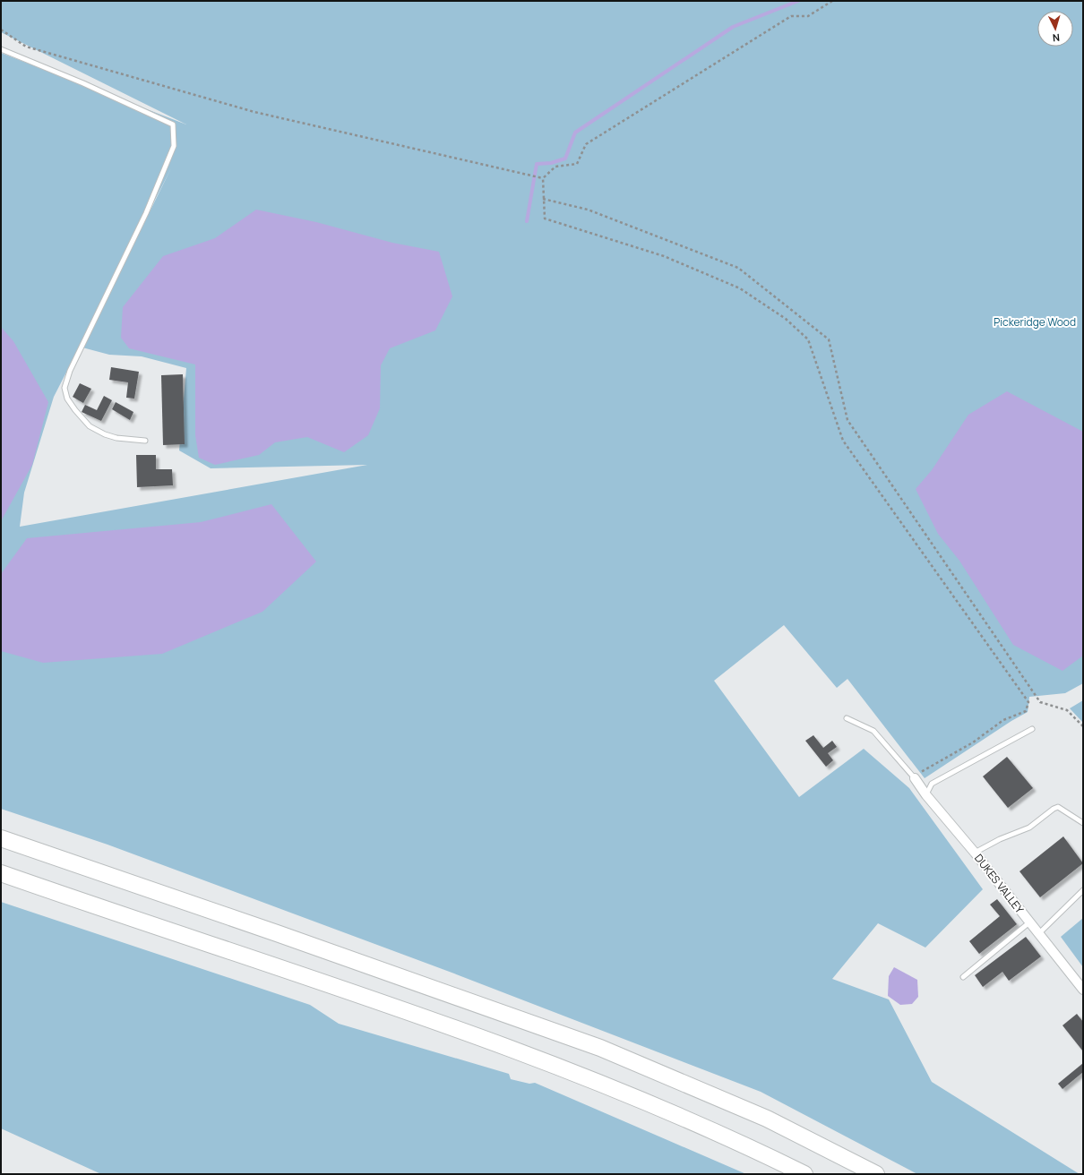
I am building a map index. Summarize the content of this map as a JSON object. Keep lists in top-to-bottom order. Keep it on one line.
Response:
{"streets":{"street":["DUKES VALLEY"]},"parks":["Pickeridge Wood"],"north":"bottom"}
